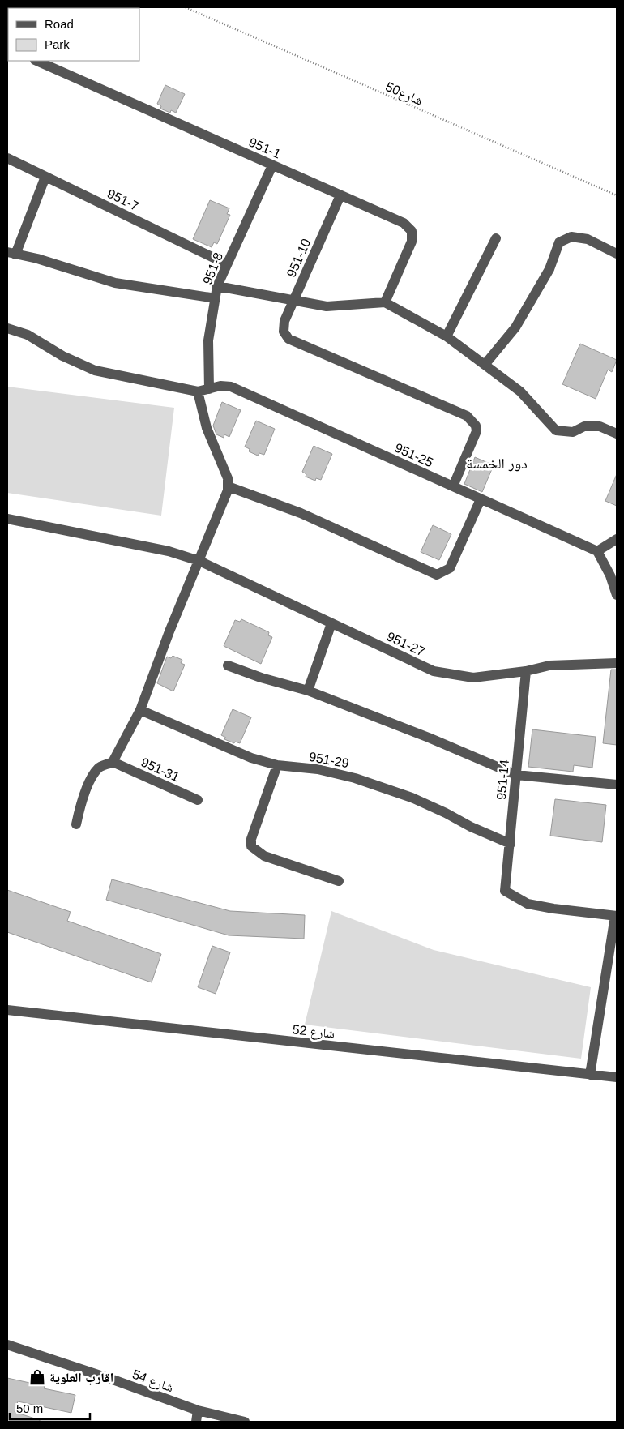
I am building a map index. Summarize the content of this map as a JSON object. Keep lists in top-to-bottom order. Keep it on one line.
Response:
{"streets":{"street":["951-1","951-7","951-10","951-8","951-25","951-27","951-29","951-31","951-14","شارع 52","شارع 54"],"path":["شارع50"]},"crossings":[["951-1","951-10"],["951-1","951-8"],["951-7","951-8"],["951-10","951-25"],["951-8","951-25"],["951-27","951-14"],["951-29","951-14"]],"districts":["دور الخمسة"],"places":{"shop":["اقارب العلوية"]},"legend":["Road","Park"],"scale_bar":"50 m"}
